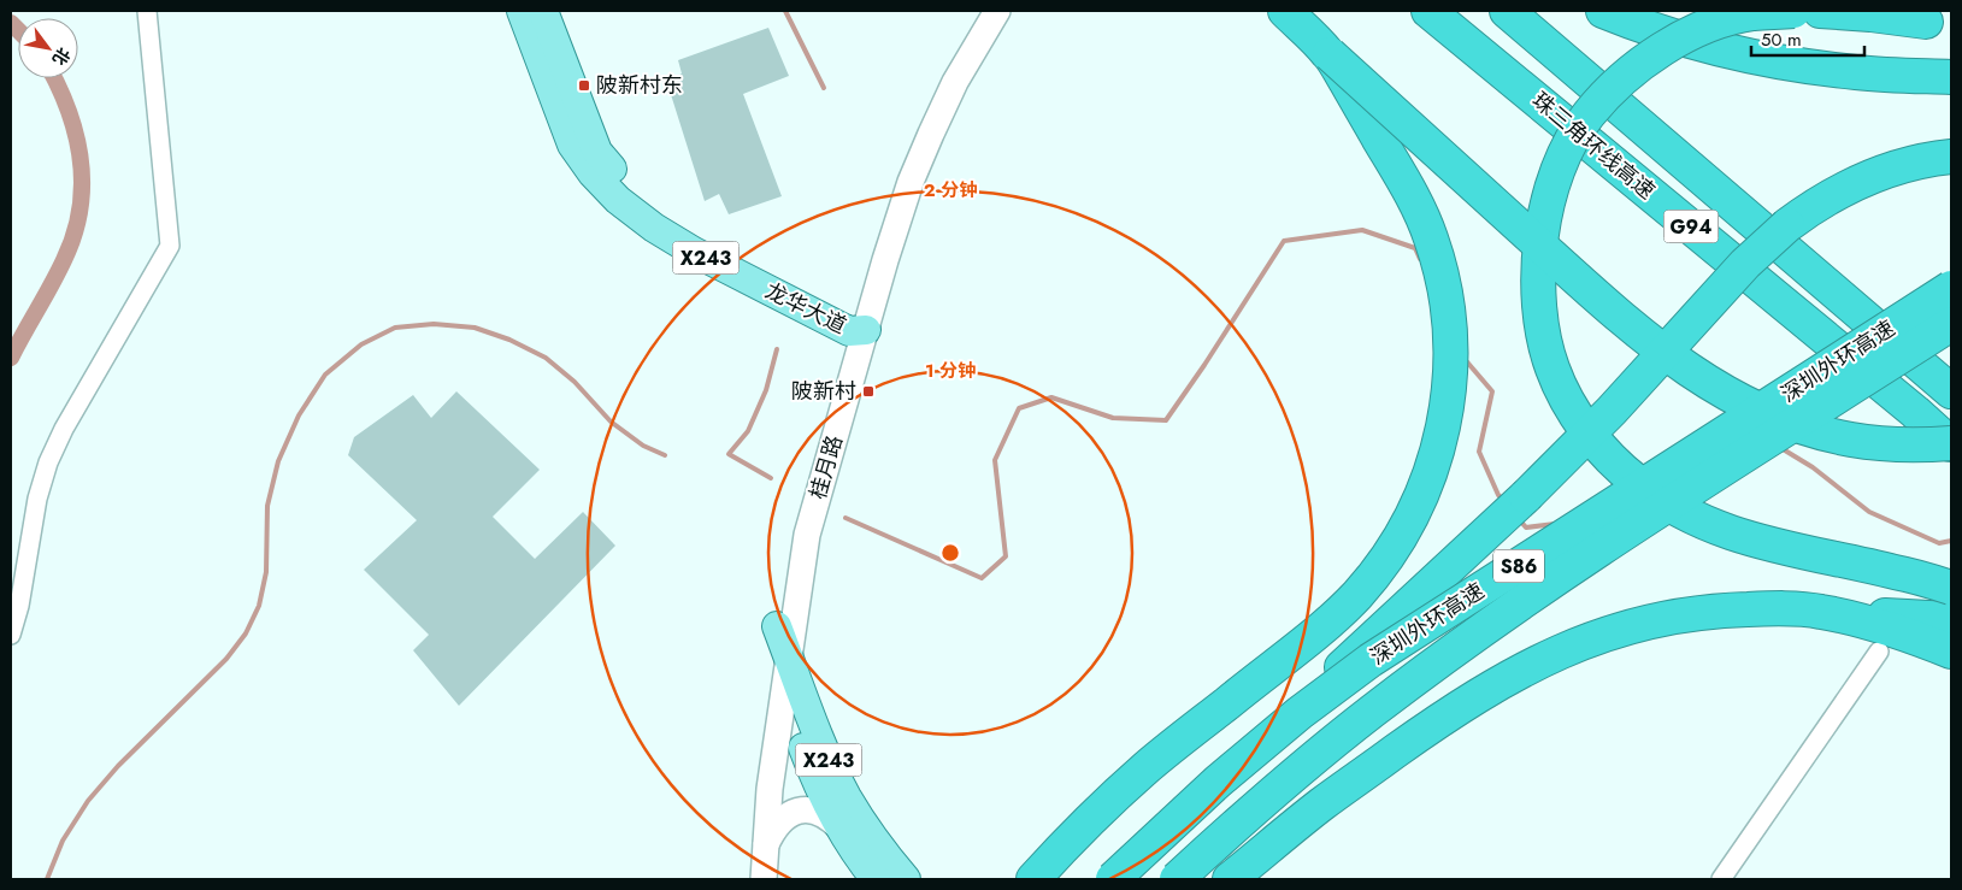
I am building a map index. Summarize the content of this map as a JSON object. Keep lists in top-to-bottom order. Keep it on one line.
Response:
{"streets":{"highway":["珠三角环线高速","G94","深圳外环高速","S86"],"main road":["X243","龙华大道","桂月路"]},"crossings":[["X243","桂月路"],["龙华大道","桂月路"]],"places":{"transit":["陂新村东","陂新村"]},"scale_bar":"50 m","north":"bottom right","rings":["2 分钟","1 分钟"]}
